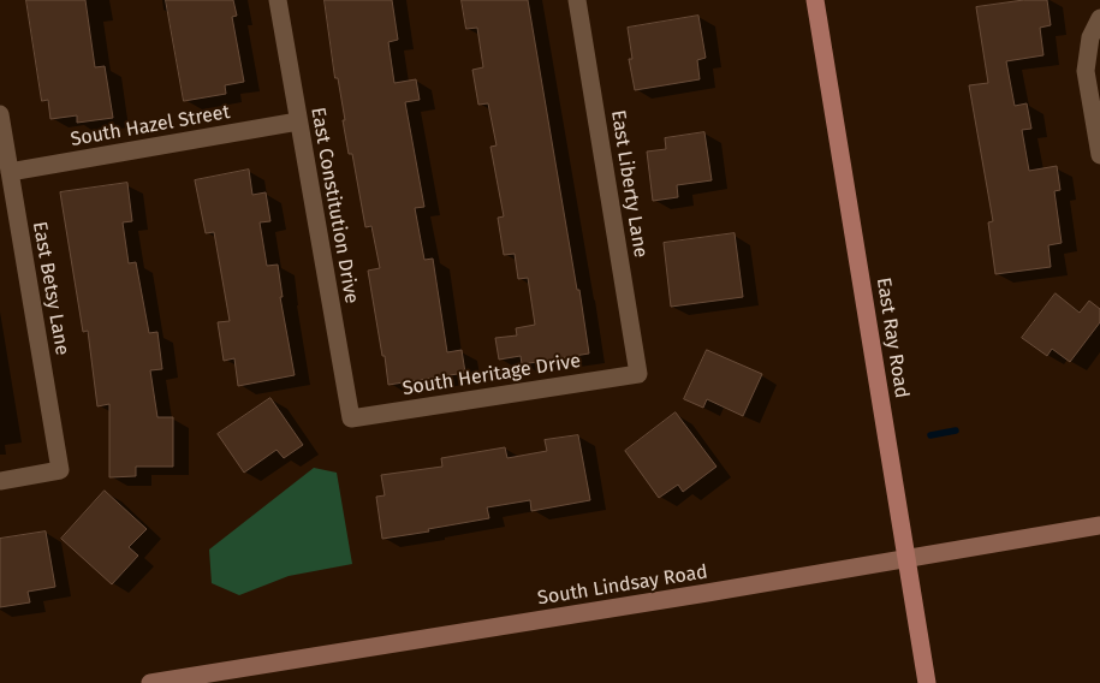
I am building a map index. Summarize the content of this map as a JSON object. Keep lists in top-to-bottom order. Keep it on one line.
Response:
{"streets":{"main road":["East Ray Road","South Lindsay Road"],"street":["South Hazel Street","East Liberty Lane","East Constitution Drive","East Betsy Lane","South Heritage Drive"]},"crossings":[["South Hazel Street","East Constitution Drive"],["South Hazel Street","East Betsy Lane"],["East Liberty Lane","South Heritage Drive"],["East Constitution Drive","South Heritage Drive"],["East Ray Road","South Lindsay Road"]]}
